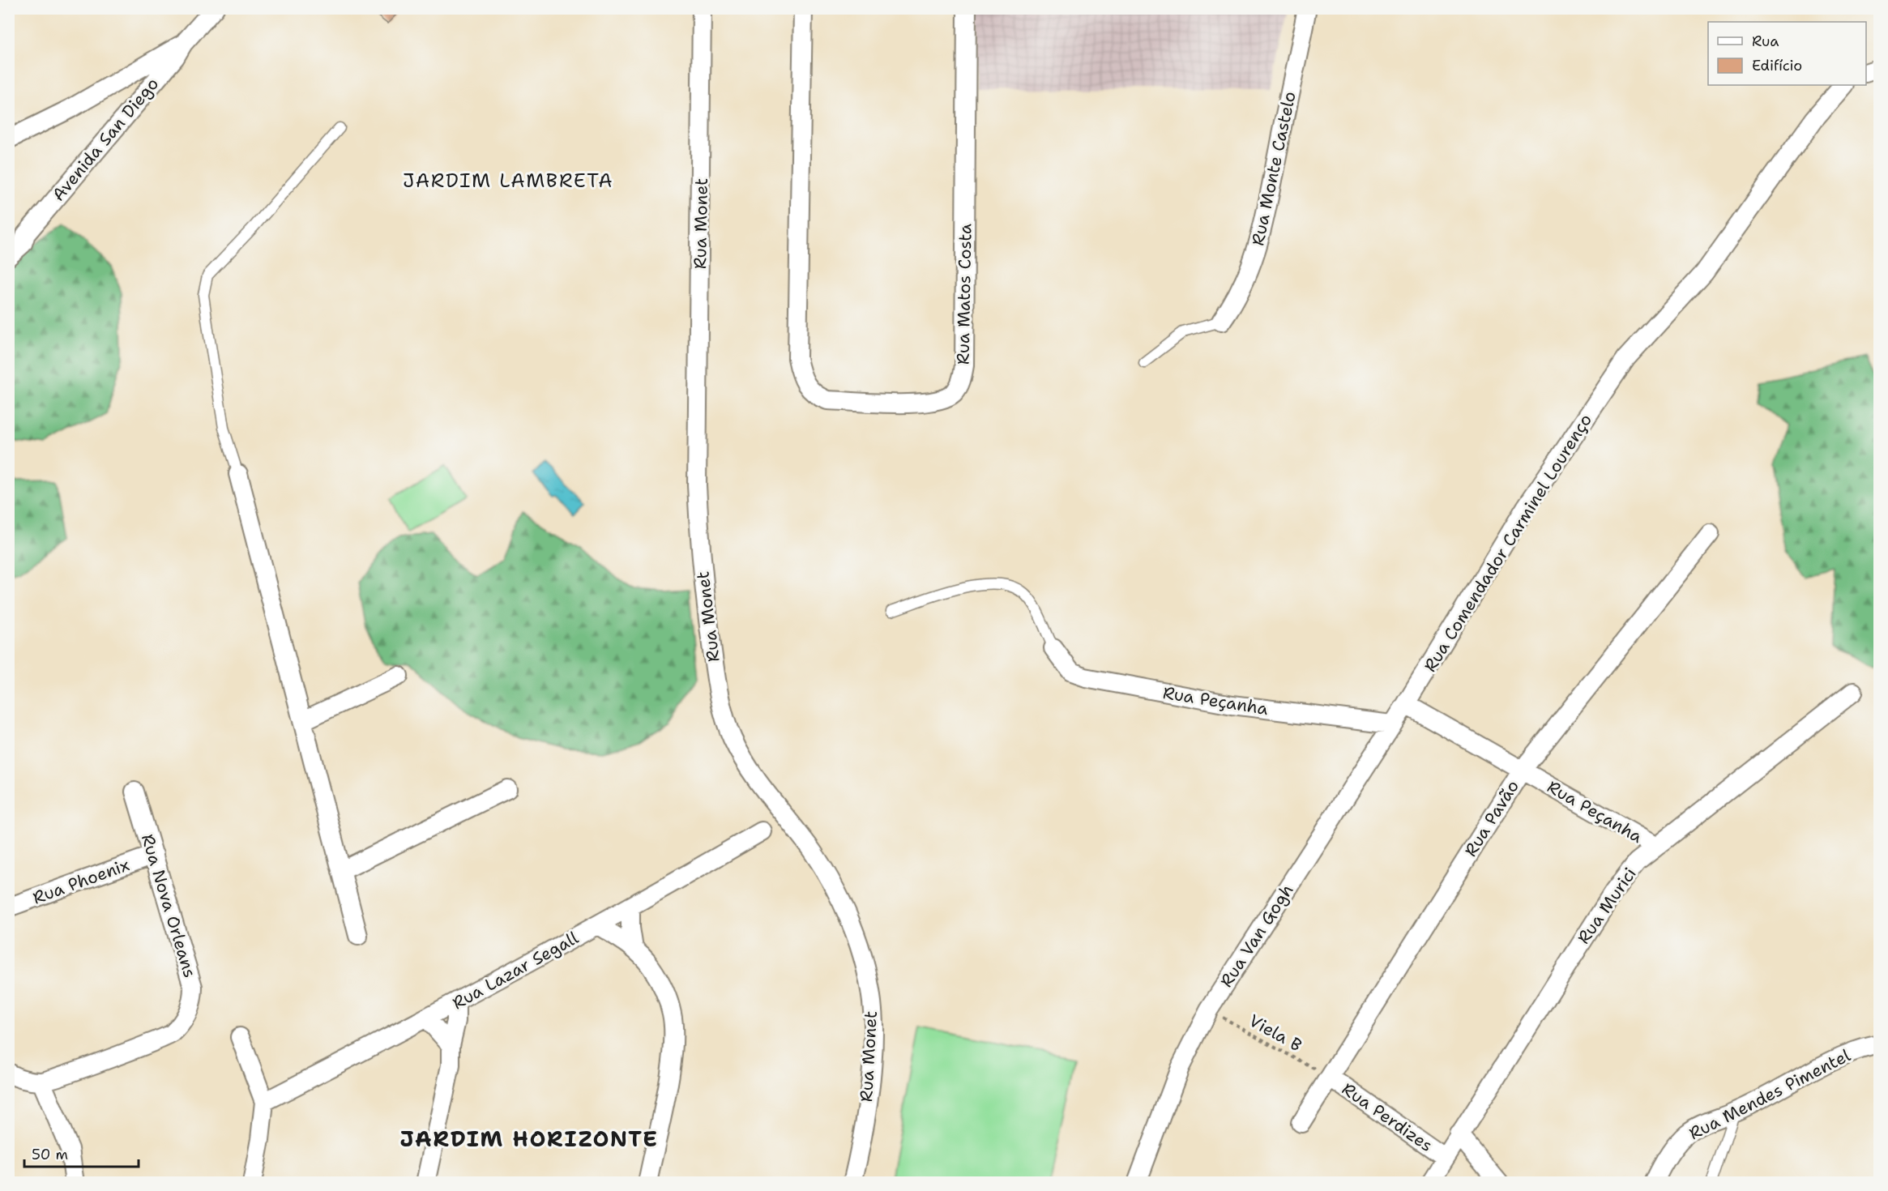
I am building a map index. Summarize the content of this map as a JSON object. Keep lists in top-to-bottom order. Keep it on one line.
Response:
{"streets":{"street":["Avenida San Diego","Rua Monte Castelo","Rua Monet","Rua Matos Costa","Rua Comendador Carminel Lourenço","Rua Peçanha","Rua Pavão","Rua Phoenix","Rua Nova Orleans","Rua Murici","Rua Van Gogh","Rua Lazar Segall","Rua Mendes Pimentel","Rua Perdizes"],"path":["Viela B"]},"crossings":[["Rua Comendador Carminel Lourenço","Rua Peçanha"],["Rua Comendador Carminel Lourenço","Rua Van Gogh"],["Rua Peçanha","Rua Pavão"],["Rua Peçanha","Rua Murici"],["Rua Peçanha","Rua Van Gogh"],["Rua Pavão","Viela B"],["Rua Pavão","Rua Perdizes"],["Rua Phoenix","Rua Nova Orleans"],["Rua Murici","Rua Perdizes"],["Rua Van Gogh","Viela B"],["Viela B","Rua Perdizes"]],"districts":["JARDIM LAMBRETA","JARDIM HORIZONTE"],"legend":["Rua","Edifício"],"scale_bar":"50 m"}
